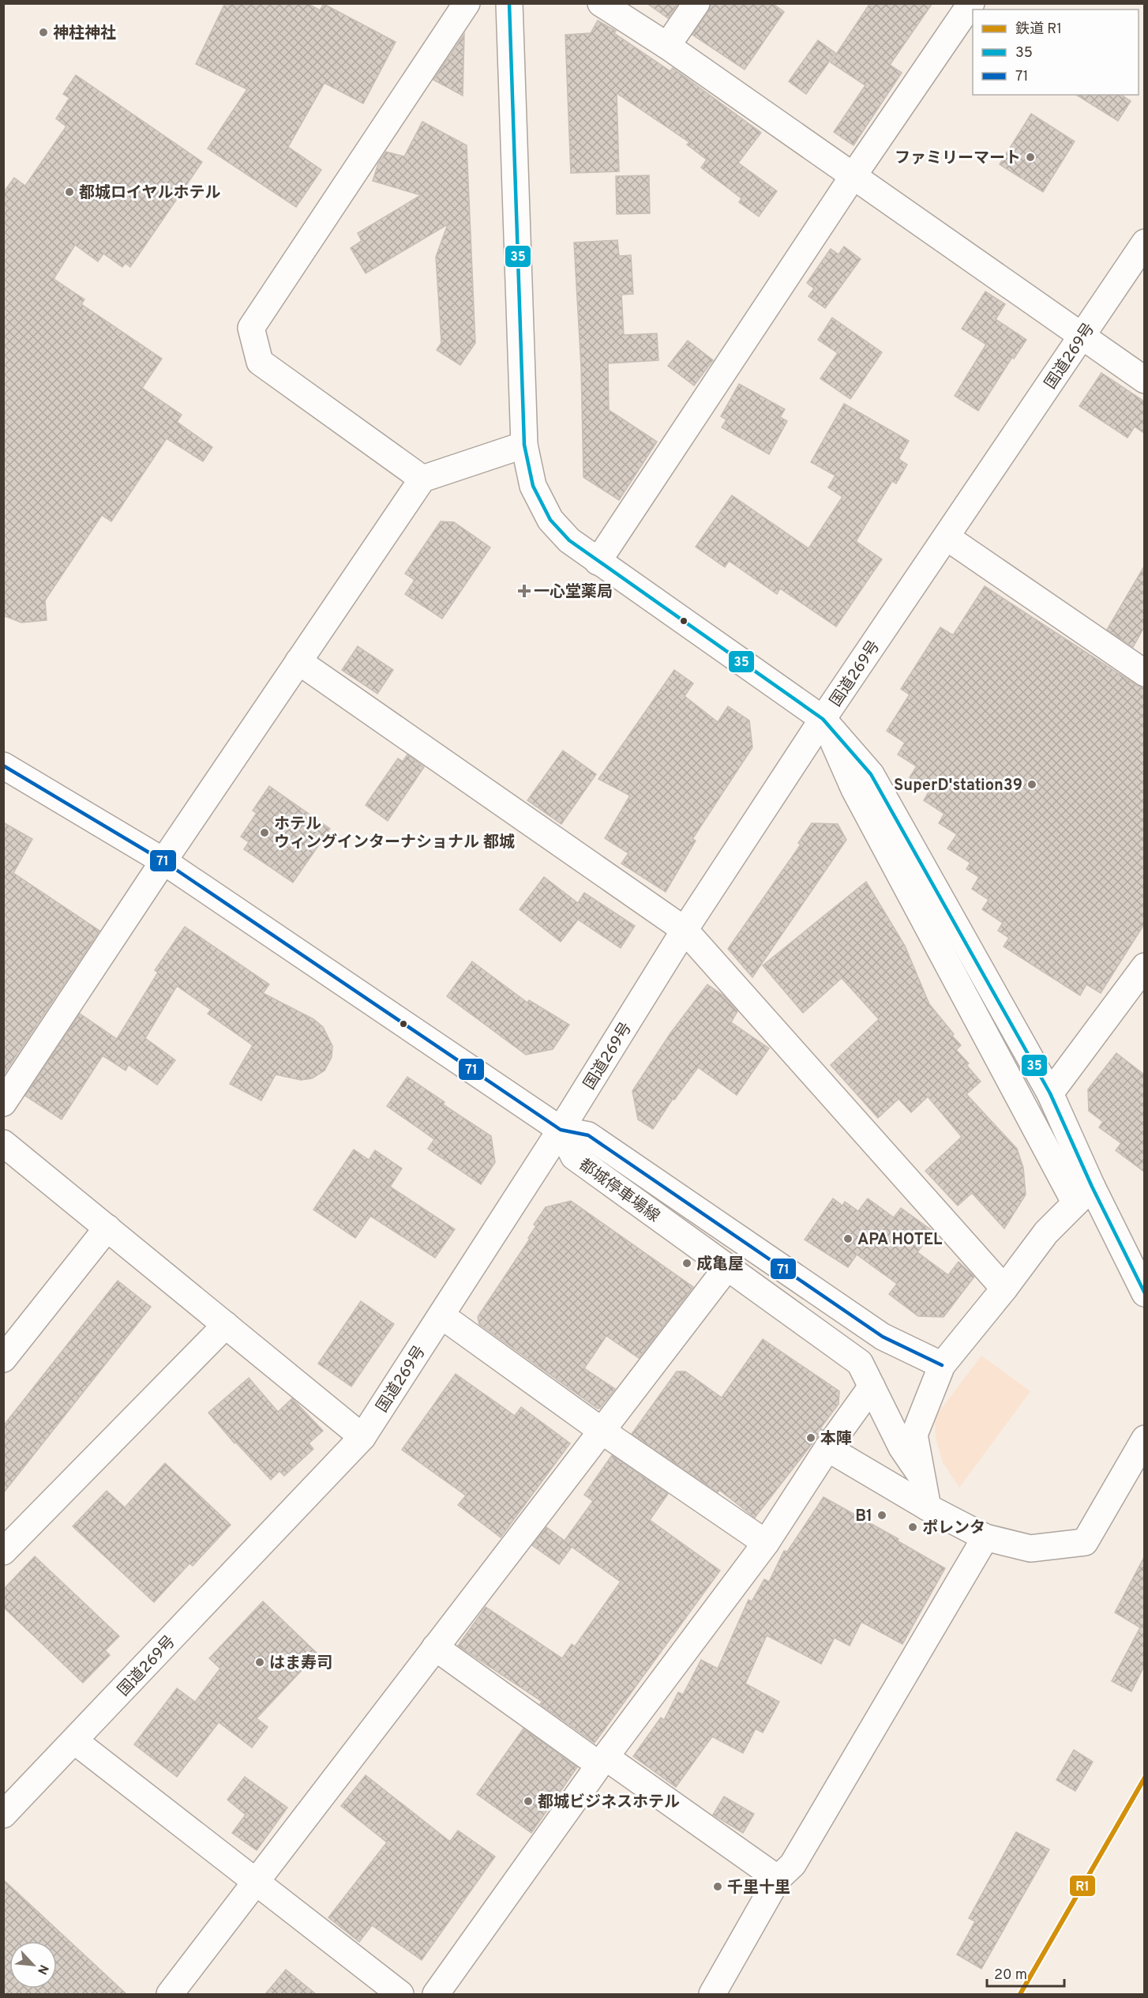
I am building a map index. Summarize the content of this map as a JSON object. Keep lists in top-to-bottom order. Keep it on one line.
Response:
{"streets":{"main road":["国道269号","都城停車場線"]},"crossings":[["国道269号","都城停車場線"]],"places":{"other":["神柱神社","ファミリーマート","都城ロイヤルホテル","SuperD'station39","ホテル ウィングインターナショナル 都城","APA HOTEL","成亀屋","本陣","B1","ポレンタ","はま寿司","都城ビジネスホテル","千里十里"],"health":["一心堂薬局"]},"lines":["transit line 35","transit line 71","rail line R1"],"legend":["鉄道 R1","35","71"],"scale_bar":"20 m","north":"bottom right"}
